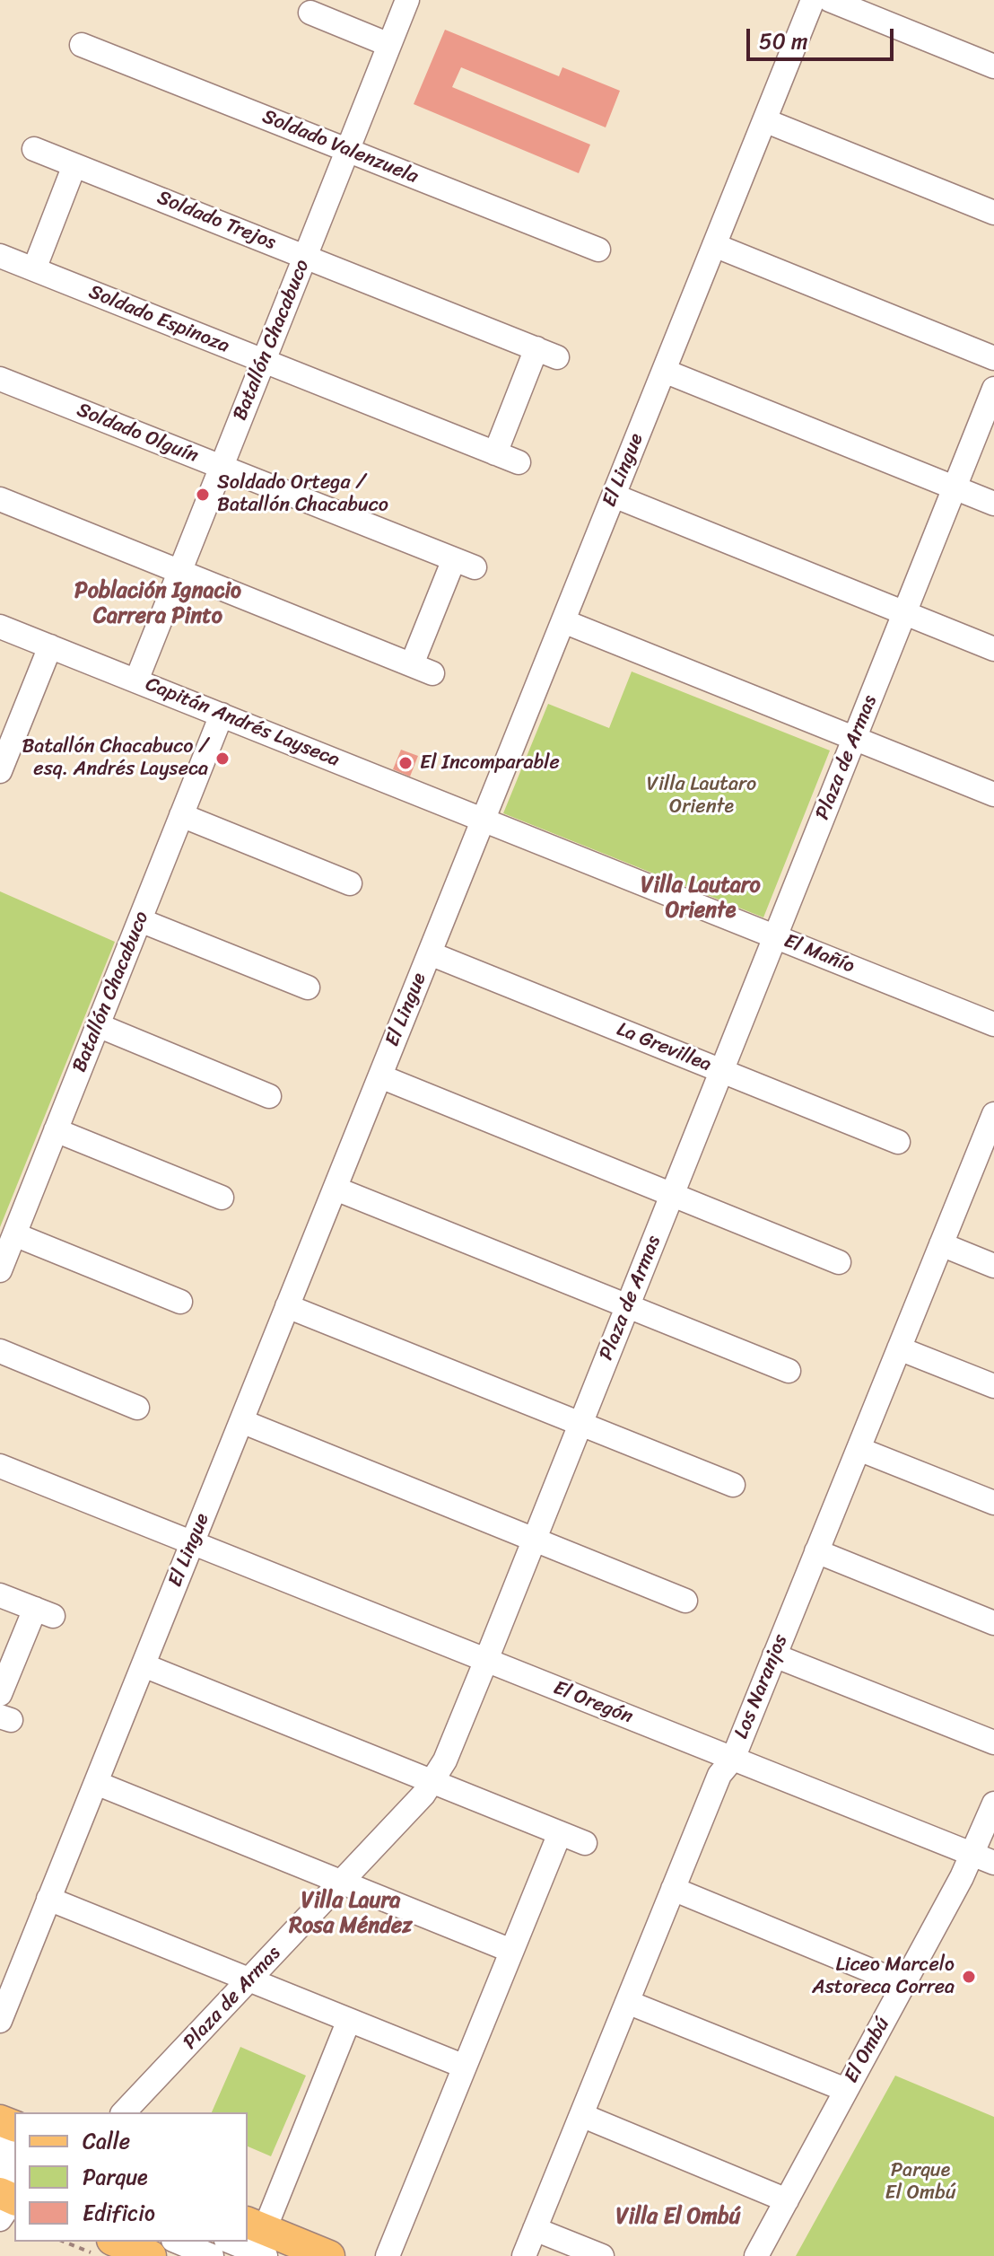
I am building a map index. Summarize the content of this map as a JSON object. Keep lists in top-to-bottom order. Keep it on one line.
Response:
{"streets":{"street":["Soldado Valenzuela","Soldado Trejos","Soldado Espinoza","Batallón Chacabuco","Soldado Olguín","El Lingue","Capitán Andrés Layseca","Plaza de Armas","El Mañío","La Grevillea","Los Naranjos","El Oregón","El Ombú"]},"crossings":[["Soldado Valenzuela","Batallón Chacabuco"],["Soldado Trejos","Soldado Espinoza"],["Soldado Trejos","Batallón Chacabuco"],["Soldado Espinoza","Batallón Chacabuco"],["Batallón Chacabuco","Soldado Olguín"],["Batallón Chacabuco","Capitán Andrés Layseca"],["El Lingue","Capitán Andrés Layseca"],["El Lingue","El Mañío"],["El Lingue","La Grevillea"],["El Lingue","El Oregón"],["Capitán Andrés Layseca","El Mañío"],["Plaza de Armas","El Mañío"],["Plaza de Armas","La Grevillea"],["Plaza de Armas","El Oregón"],["Los Naranjos","El Oregón"],["El Oregón","El Ombú"]],"districts":["Población Ignacio Carrera Pinto","Villa Lautaro Oriente","Villa Laura Rosa Méndez","Villa El Ombú"],"parks":["Villa Lautaro Oriente","Parque El Ombú"],"places":["Soldado Ortega / Batallón Chacabuco","Batallón Chacabuco / esq. Andrés Layseca","El Incomparable","Liceo Marcelo Astoreca Correa"],"legend":["Calle","Parque","Edificio"],"scale_bar":"50 m"}
